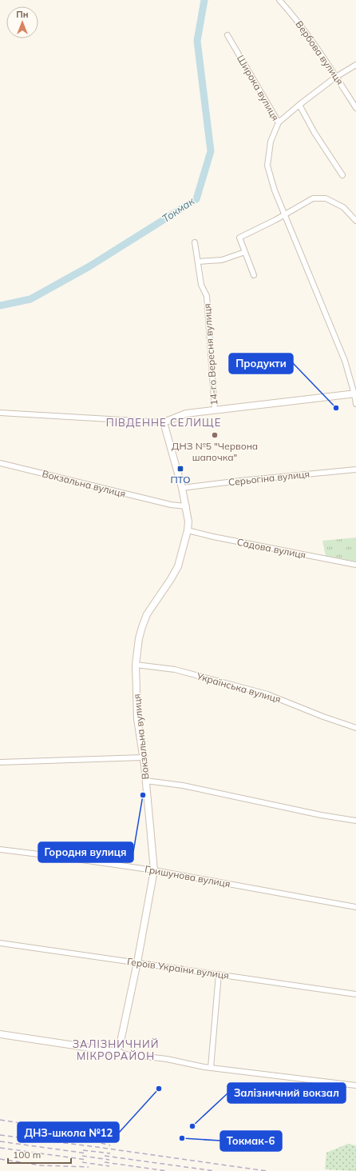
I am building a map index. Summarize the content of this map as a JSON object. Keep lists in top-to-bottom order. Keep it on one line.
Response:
{"streets":{"street":["Вербова вулиця","Широка вулиця","14-го Вересня вулиця","Серьогіна вулиця","Вокзальна вулиця","Садова вулиця","Українська вулиця","Гришунова вулиця","Героїв України вулиця"]},"crossings":[["Широка вулиця","14-го Вересня вулиця"],["14-го Вересня вулиця","Вокзальна вулиця"],["Серьогіна вулиця","Вокзальна вулиця"],["Вокзальна вулиця","Садова вулиця"],["Вокзальна вулиця","Українська вулиця"],["Вокзальна вулиця","Гришунова вулиця"],["Вокзальна вулиця","Героїв України вулиця"]],"districts":["ПІВДЕННЕ СЕЛИЩЕ","ЗАЛІЗНИЧНИЙ МІКРОРАЙОН"],"water":["Токмак"],"places":{"other":["Продукти","ДНЗ №5 \"Червона шапочка\"","Городня вулиця","ДНЗ-школа №12","Залізничний вокзал","Токмак-6"],"transit":["ПТО"]},"scale_bar":"100 m","north":"top"}
